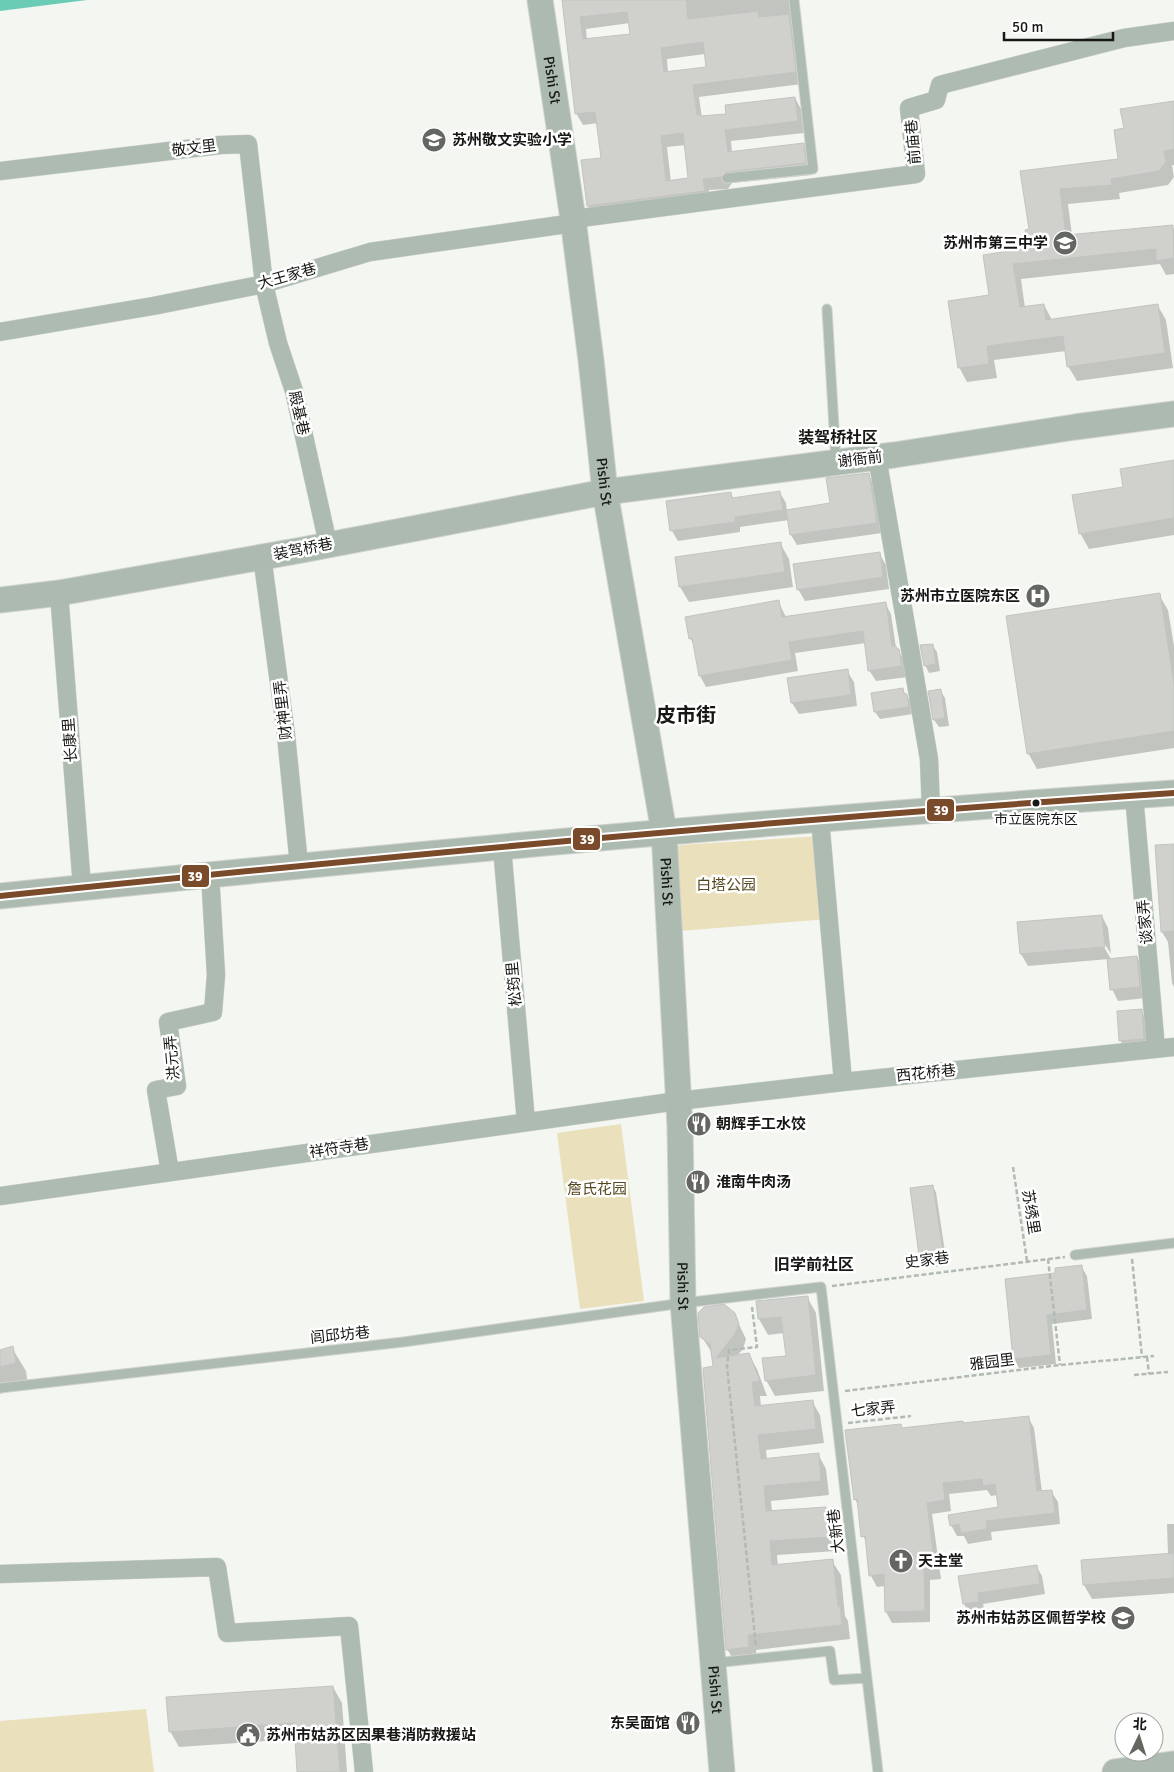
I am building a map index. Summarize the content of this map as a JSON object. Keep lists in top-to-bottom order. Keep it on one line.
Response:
{"streets":{"street":["Pishi St","前庙巷","敬文里","大王家巷","殿基巷","谢衙前","装驾桥巷","财神里弄","长康里","谈家弄","松筠里","洪元弄","西花桥巷","祥符寺巷"],"lane":["闾邱坊巷","大新巷"],"path":["苏绣里","史家巷","雅园里","七家弄"]},"crossings":[["Pishi St","前庙巷"],["Pishi St","大王家巷"],["Pishi St","谢衙前"],["Pishi St","装驾桥巷"],["Pishi St","西花桥巷"],["Pishi St","祥符寺巷"],["Pishi St","闾邱坊巷"],["前庙巷","大王家巷"],["敬文里","大王家巷"],["敬文里","殿基巷"],["大王家巷","殿基巷"],["殿基巷","装驾桥巷"],["谢衙前","装驾桥巷"],["装驾桥巷","财神里弄"],["装驾桥巷","长康里"],["谈家弄","西花桥巷"],["松筠里","祥符寺巷"],["洪元弄","祥符寺巷"],["西花桥巷","祥符寺巷"],["苏绣里","史家巷"],["史家巷","大新巷"],["雅园里","大新巷"],["七家弄","大新巷"]],"districts":["装驾桥社区","皮市街","旧学前社区"],"parks":["白塔公园","詹氏花园"],"places":{"school or university":["苏州敬文实验小学","苏州市第三中学","苏州市姑苏区佩哲学校"],"hospital":["苏州市立医院东区"],"other":["市立医院东区"],"restaurant":["朝辉手工水饺","淮南牛肉汤","东吴面馆"],"church":["天主堂"],"public building":["苏州市姑苏区因果巷消防救援站"]},"lines":["transit line 39"],"scale_bar":"50 m","north":"top"}
